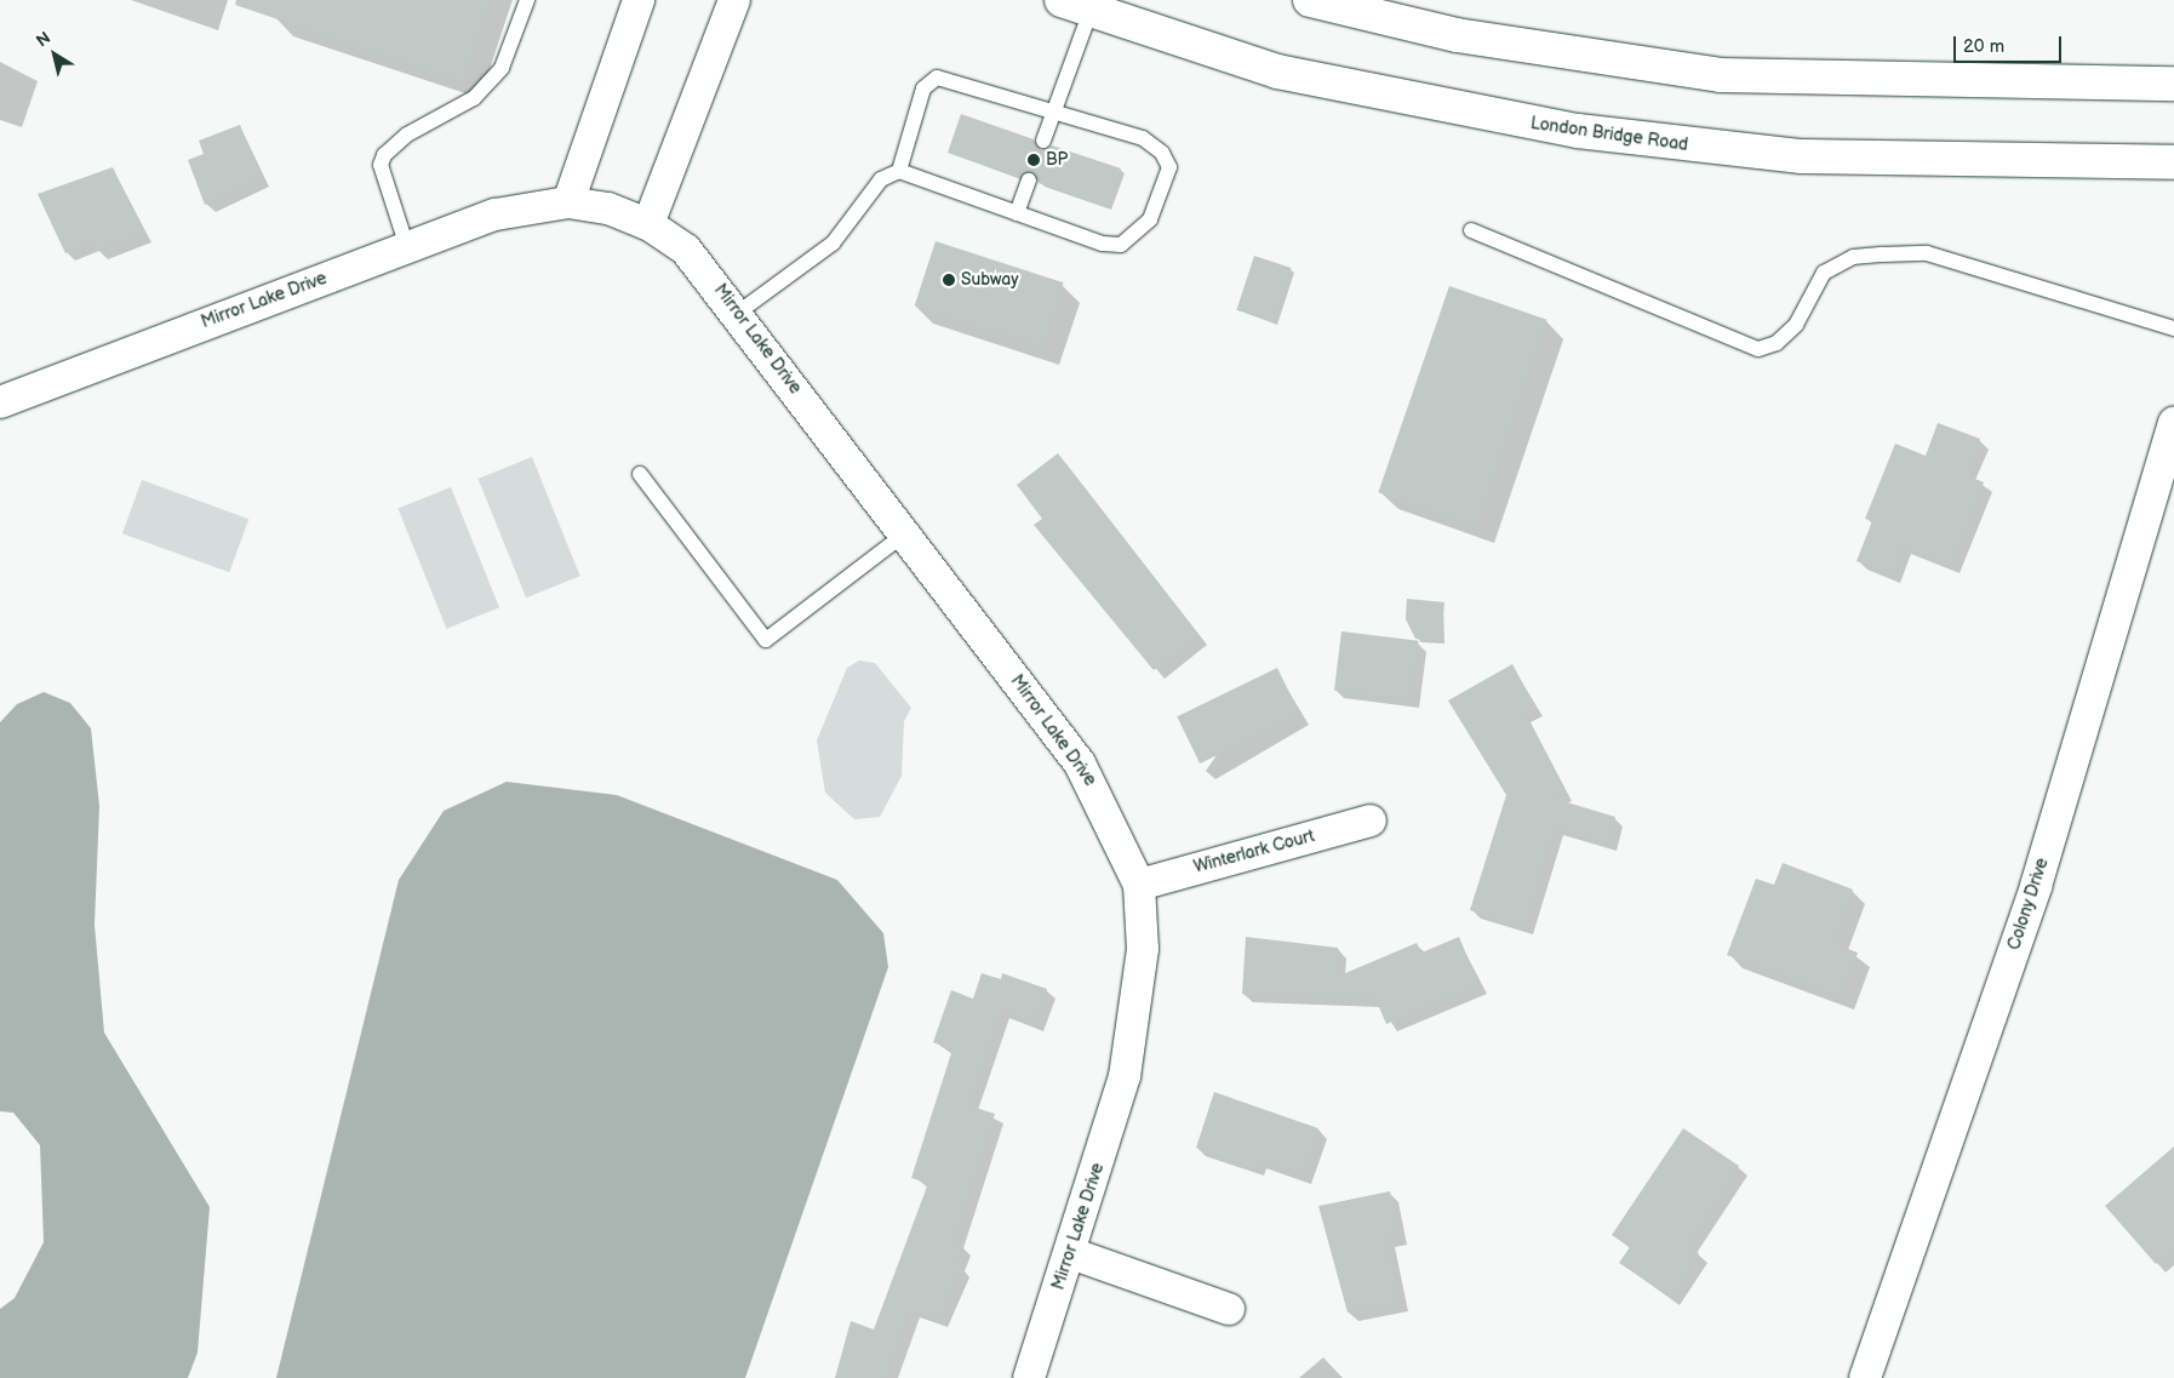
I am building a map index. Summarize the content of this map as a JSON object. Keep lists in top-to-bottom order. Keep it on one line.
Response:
{"streets":{"main road":["London Bridge Road"],"street":["Mirror Lake Drive","Winterlark Court","Colony Drive"]},"crossings":[["Mirror Lake Drive","Winterlark Court"]],"places":["BP","Subway"],"scale_bar":"20 m","north":"top left"}
